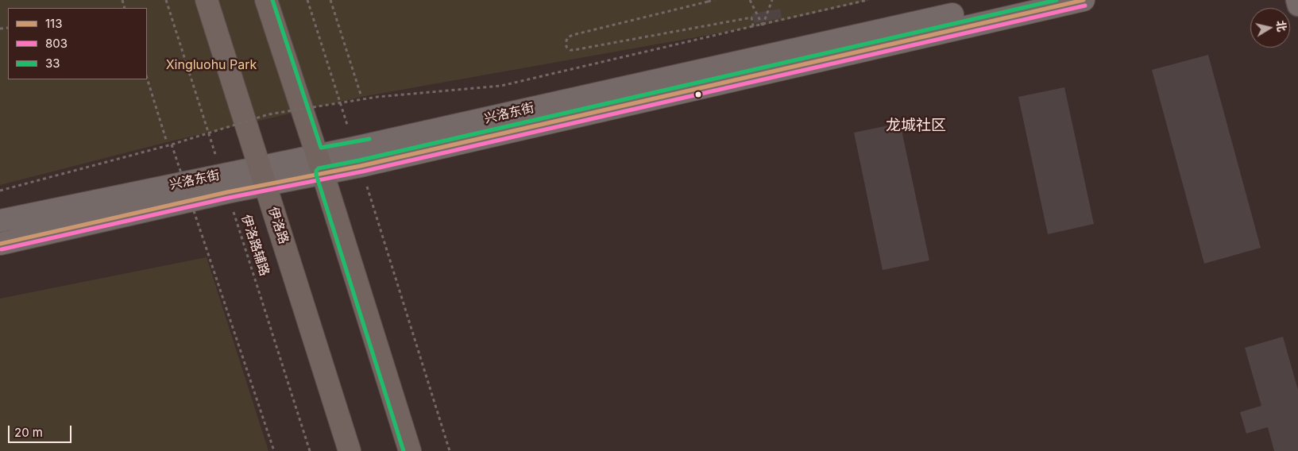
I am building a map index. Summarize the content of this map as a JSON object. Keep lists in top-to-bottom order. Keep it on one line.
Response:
{"streets":{"main road":["伊洛路"],"street":["兴洛东街"],"path":["伊洛路辅路"]},"crossings":[["兴洛东街","伊洛路"],["兴洛东街","伊洛路辅路"]],"districts":["龙城社区"],"parks":["Xingluohu Park"],"lines":["transit line 113","transit line 33","transit line 803"],"legend":["113","803","33"],"scale_bar":"20 m","north":"right"}
